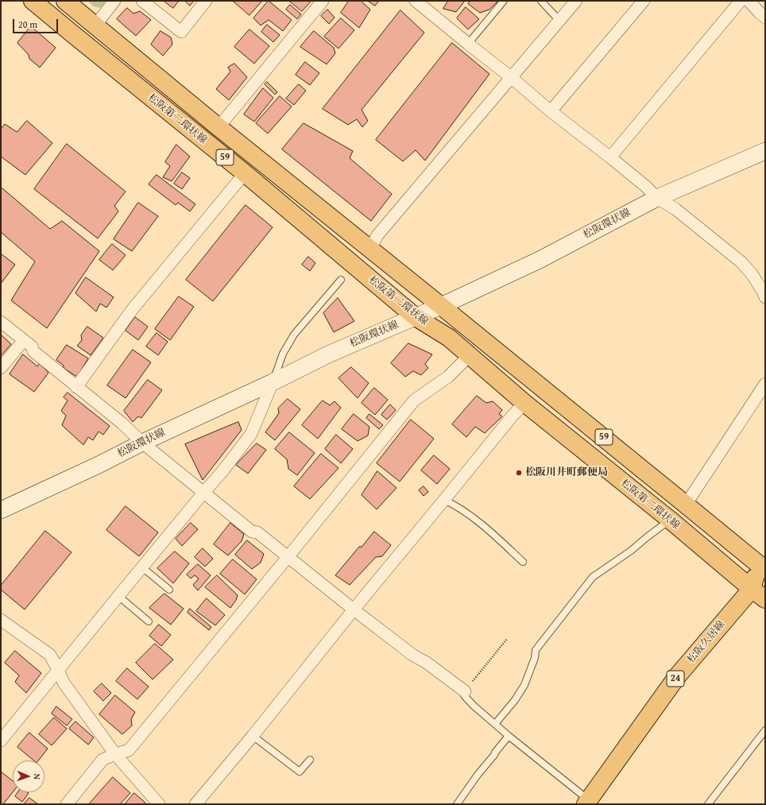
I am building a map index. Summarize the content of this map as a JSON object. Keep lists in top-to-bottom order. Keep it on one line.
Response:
{"streets":{"main road":["松阪第二環状線","59","松阪環状線","松阪久居線","24"]},"crossings":[["松阪第二環状線","松阪環状線"],["松阪第二環状線","松阪久居線"]],"places":["松阪川井町郵便局"],"scale_bar":"20 m","north":"right"}
